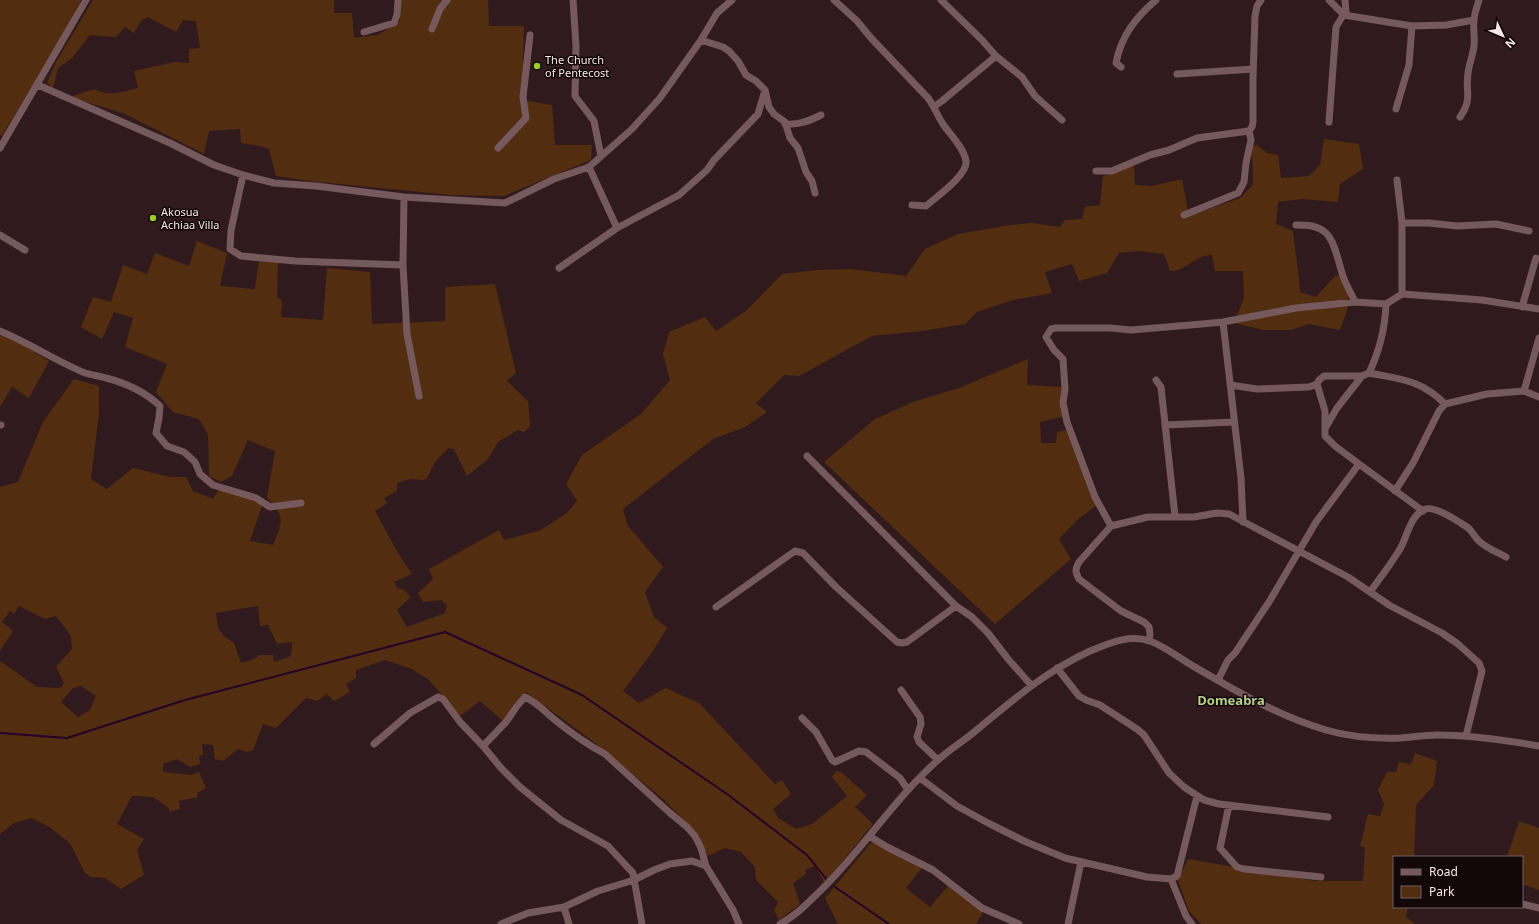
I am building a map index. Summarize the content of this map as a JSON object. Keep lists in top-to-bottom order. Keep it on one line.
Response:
{"districts":["Domeabra"],"places":["The Church of Pentecost","Akosua Achiaa Villa"],"legend":["Road","Park"],"north":"bottom right"}
